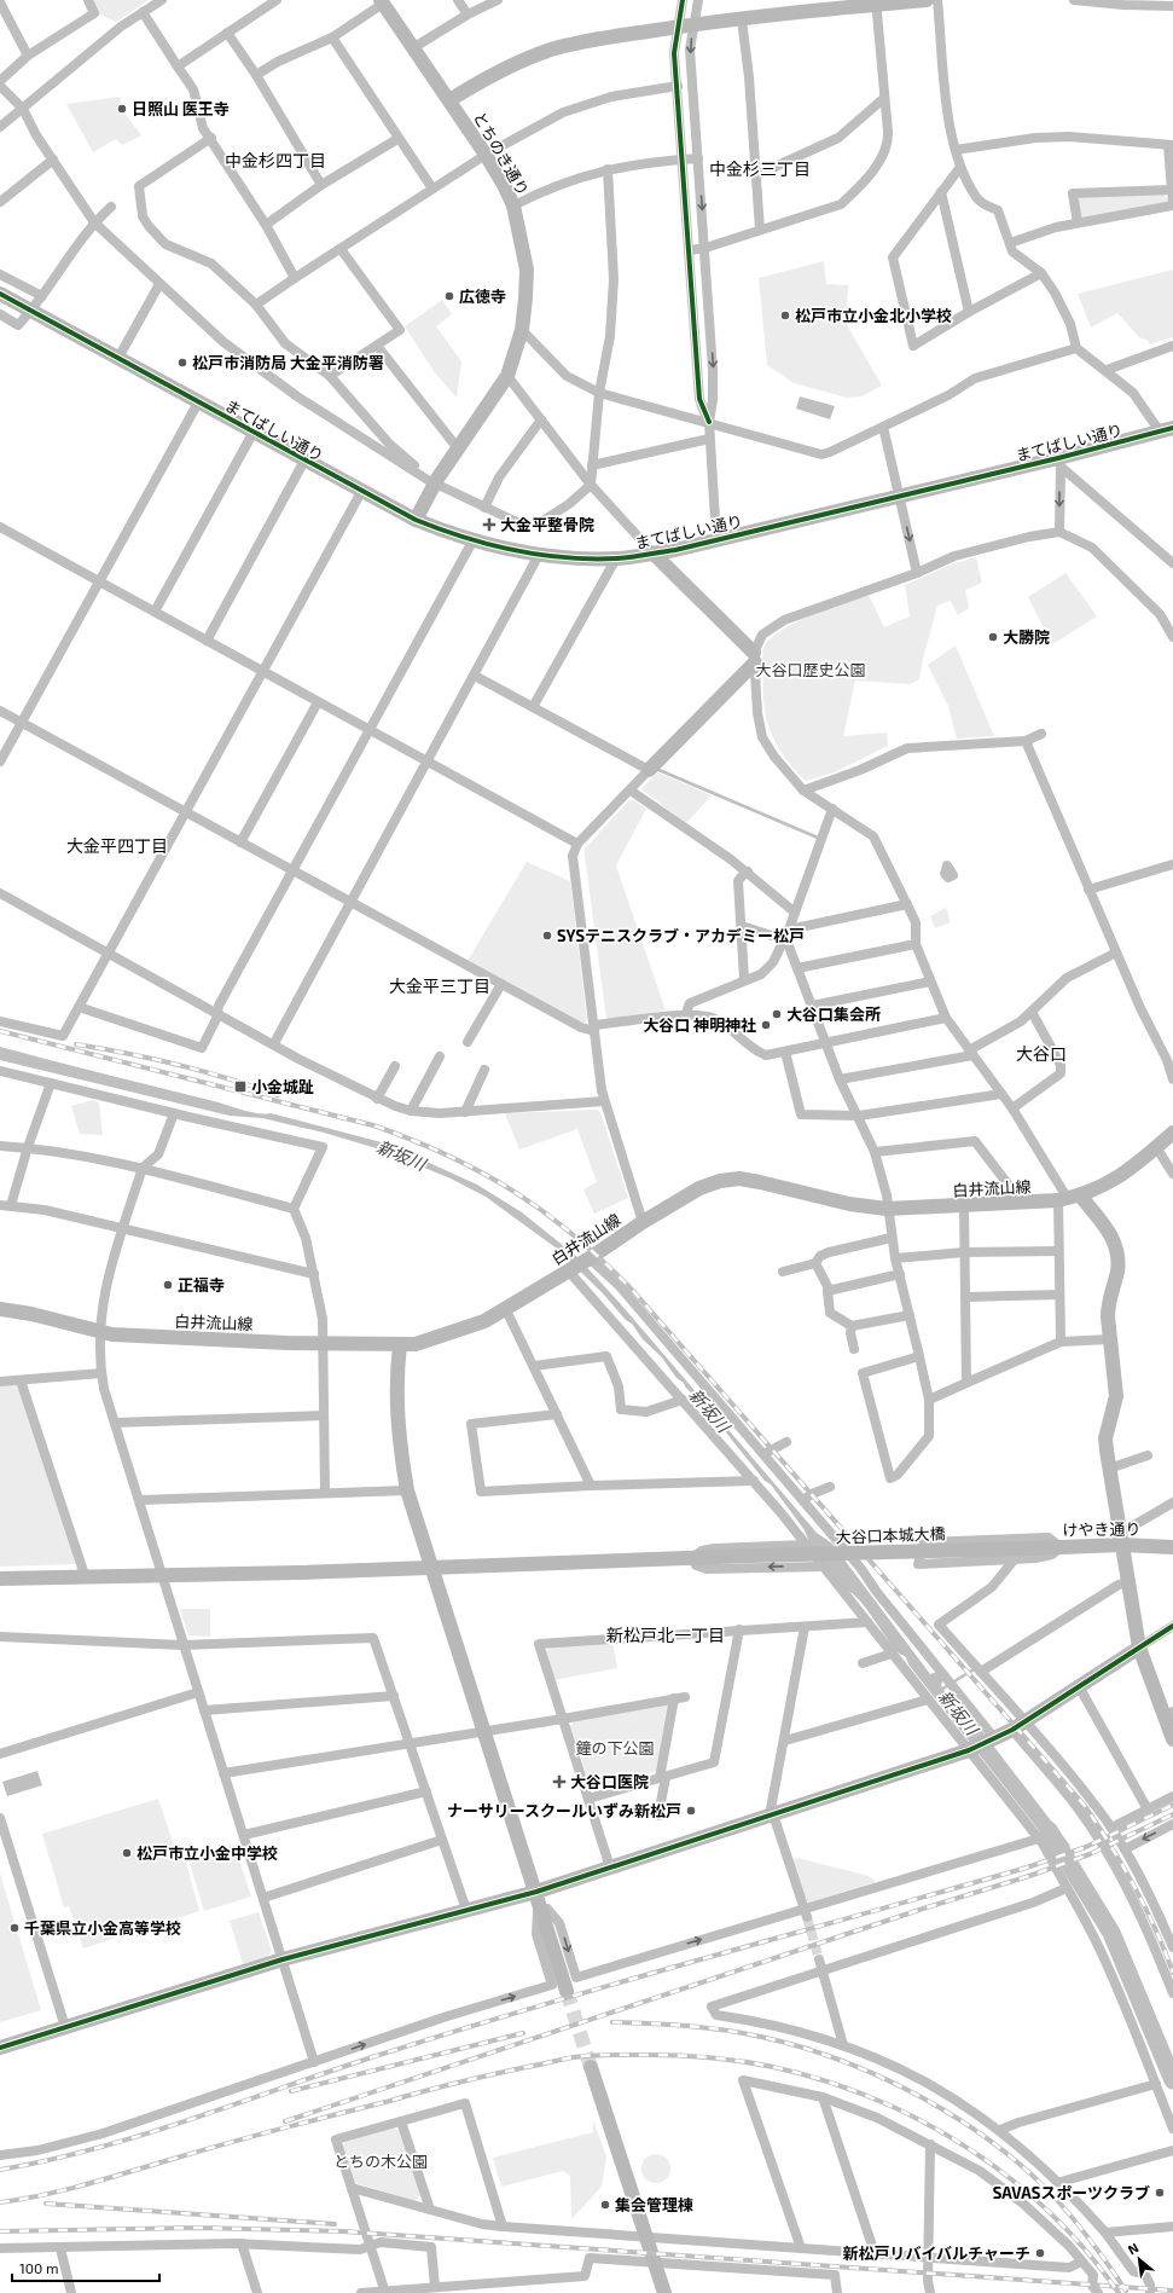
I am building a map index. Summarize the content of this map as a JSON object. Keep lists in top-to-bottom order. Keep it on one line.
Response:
{"streets":{"street":["とちのき通り","まてばしい通り","白井流山線","けやき通り","大谷口本城大橋"]},"crossings":[["とちのき通り","まてばしい通り"],["けやき通り","大谷口本城大橋"]],"districts":["中金杉四丁目","中金杉三丁目","大金平四丁目","大金平三丁目","大谷口","新松戸北一丁目"],"water":["新坂川"],"parks":["大谷口歴史公園","鐘の下公園","とちの木公園"],"places":{"other":["日照山 医王寺","広徳寺","松戸市立小金北小学校","松戸市消防局 大金平消防署","大勝院","SYSテニスクラブ・アカデミー松戸","大谷口集会所","大谷口 神明神社","正福寺","ナーサリースクールいずみ新松戸","松戸市立小金中学校","千葉県立小金高等学校","SAVASスポーツクラブ","集会管理棟","新松戸リバイバルチャーチ"],"health":["大金平整骨院","大谷口医院"],"transit":["小金城趾"]},"scale_bar":"100 m","north":"top left"}
